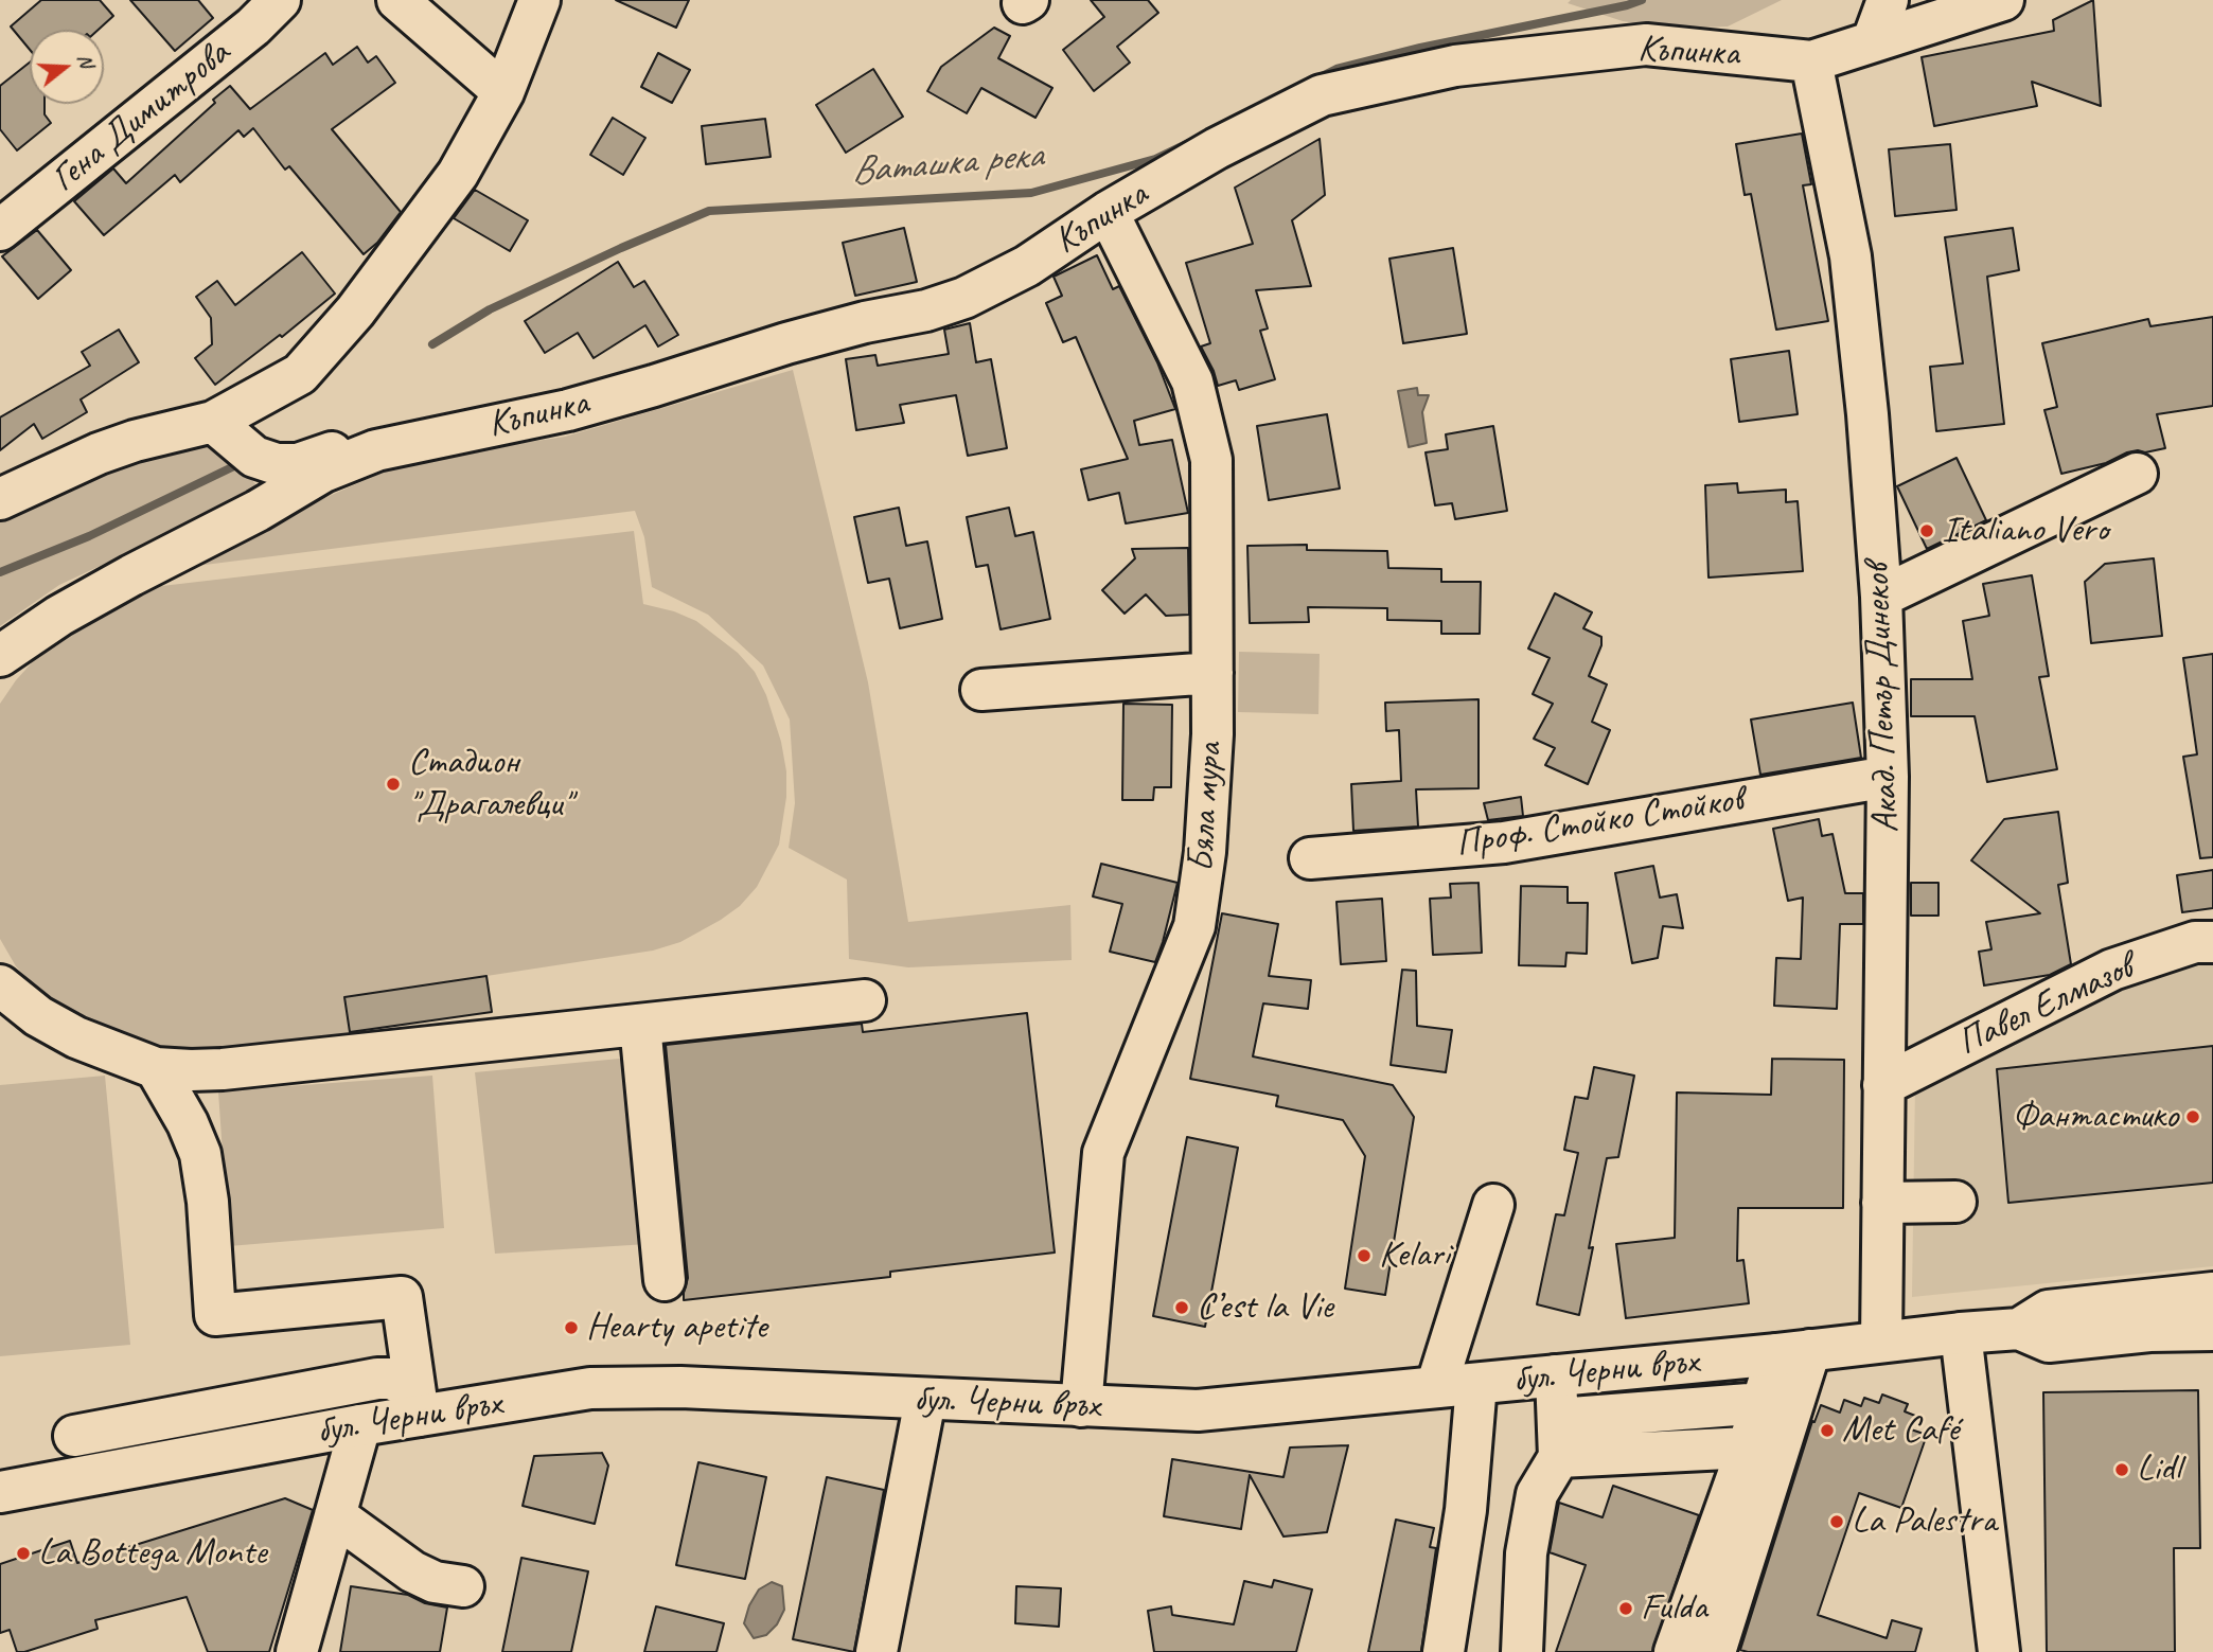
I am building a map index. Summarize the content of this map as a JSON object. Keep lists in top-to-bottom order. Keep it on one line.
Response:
{"streets":{"street":["Къпинка","Гена Димитрова","Акад. Петър Динеков","Бяла мура","Проф. Стойко Стойков","Павел Елмазов","бул. Черни връх"]},"crossings":[["Къпинка","Акад. Петър Динеков"],["Къпинка","Бяла мура"],["Акад. Петър Динеков","Проф. Стойко Стойков"],["Акад. Петър Динеков","Павел Елмазов"],["Акад. Петър Динеков","бул. Черни връх"],["Бяла мура","бул. Черни връх"]],"water":["Ваташка река"],"places":["Italiano Vero","Стадион \"Драгалевци\"","Фантастико","Kelari","C’est la Vie","Hearty apetite","Met Café","Lidl","La Palestra","La Bottega Monte","Fulda"],"north":"right"}
